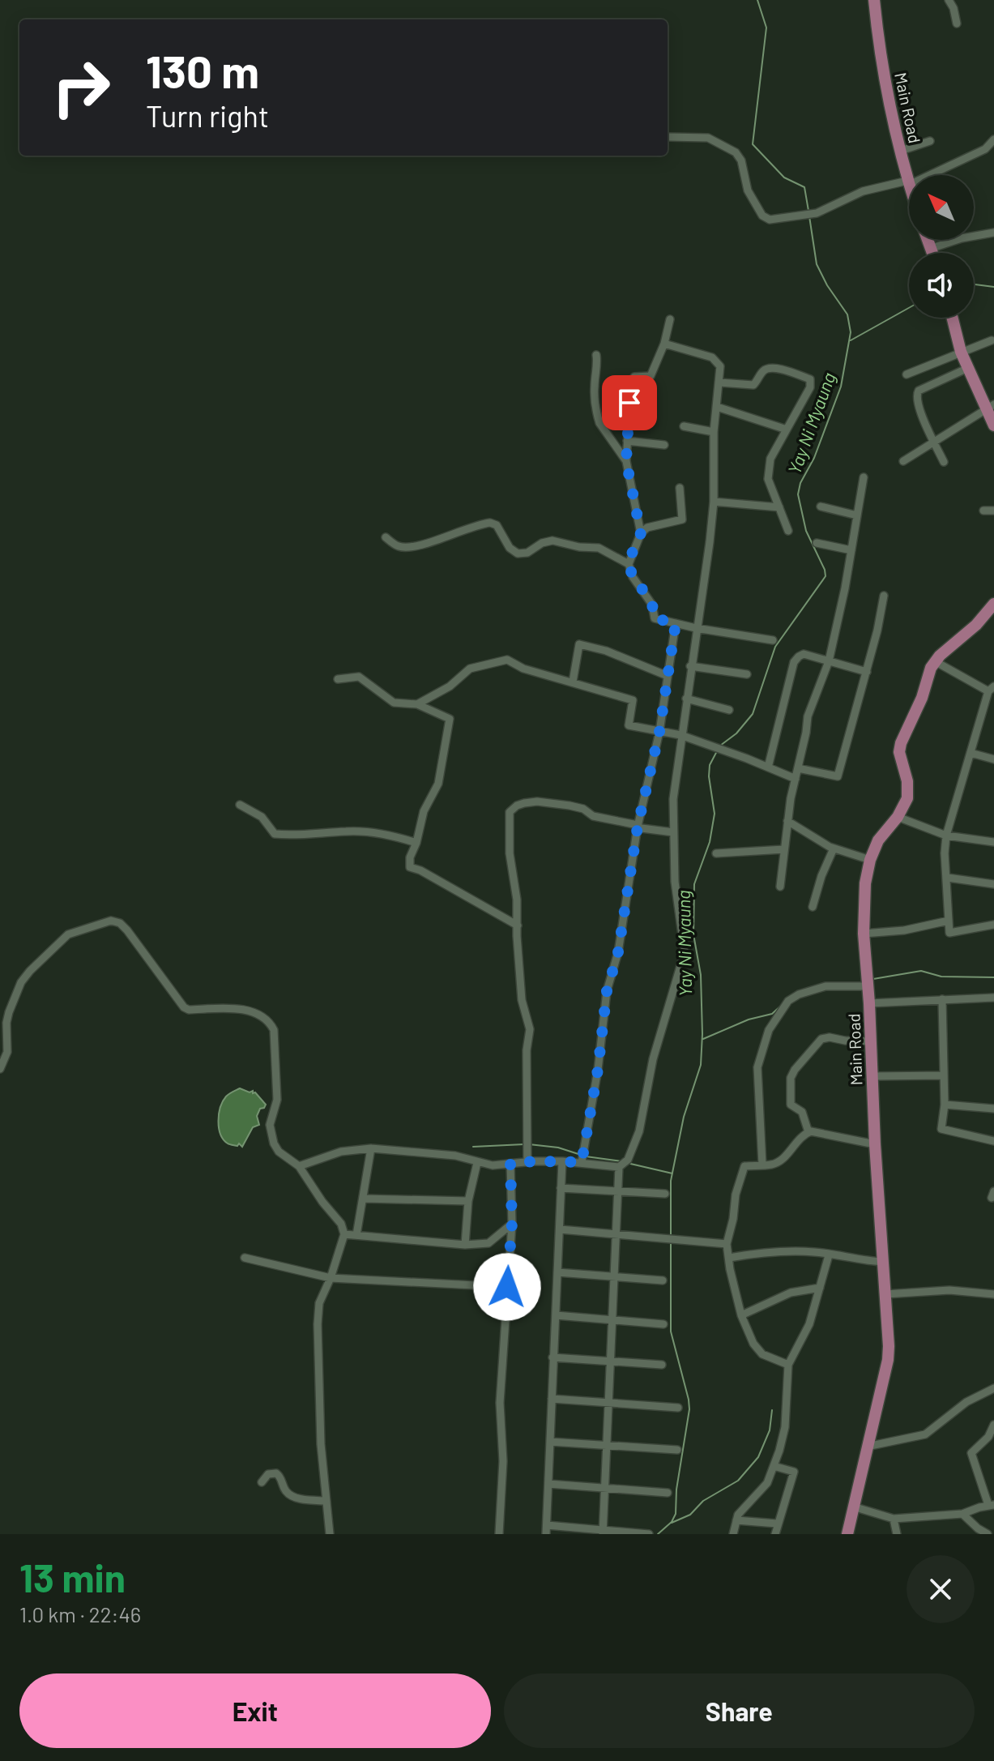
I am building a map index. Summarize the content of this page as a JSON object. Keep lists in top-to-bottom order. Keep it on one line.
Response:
{"streets":{"main road":["Main Road"]},"water":["Yay Ni Myaung"],"north":"top left","page":{"turn":["130 m","Turn right"],"heading":["13 min","1.0 km · 22:46"],"buttons":["Exit","Share"]}}
